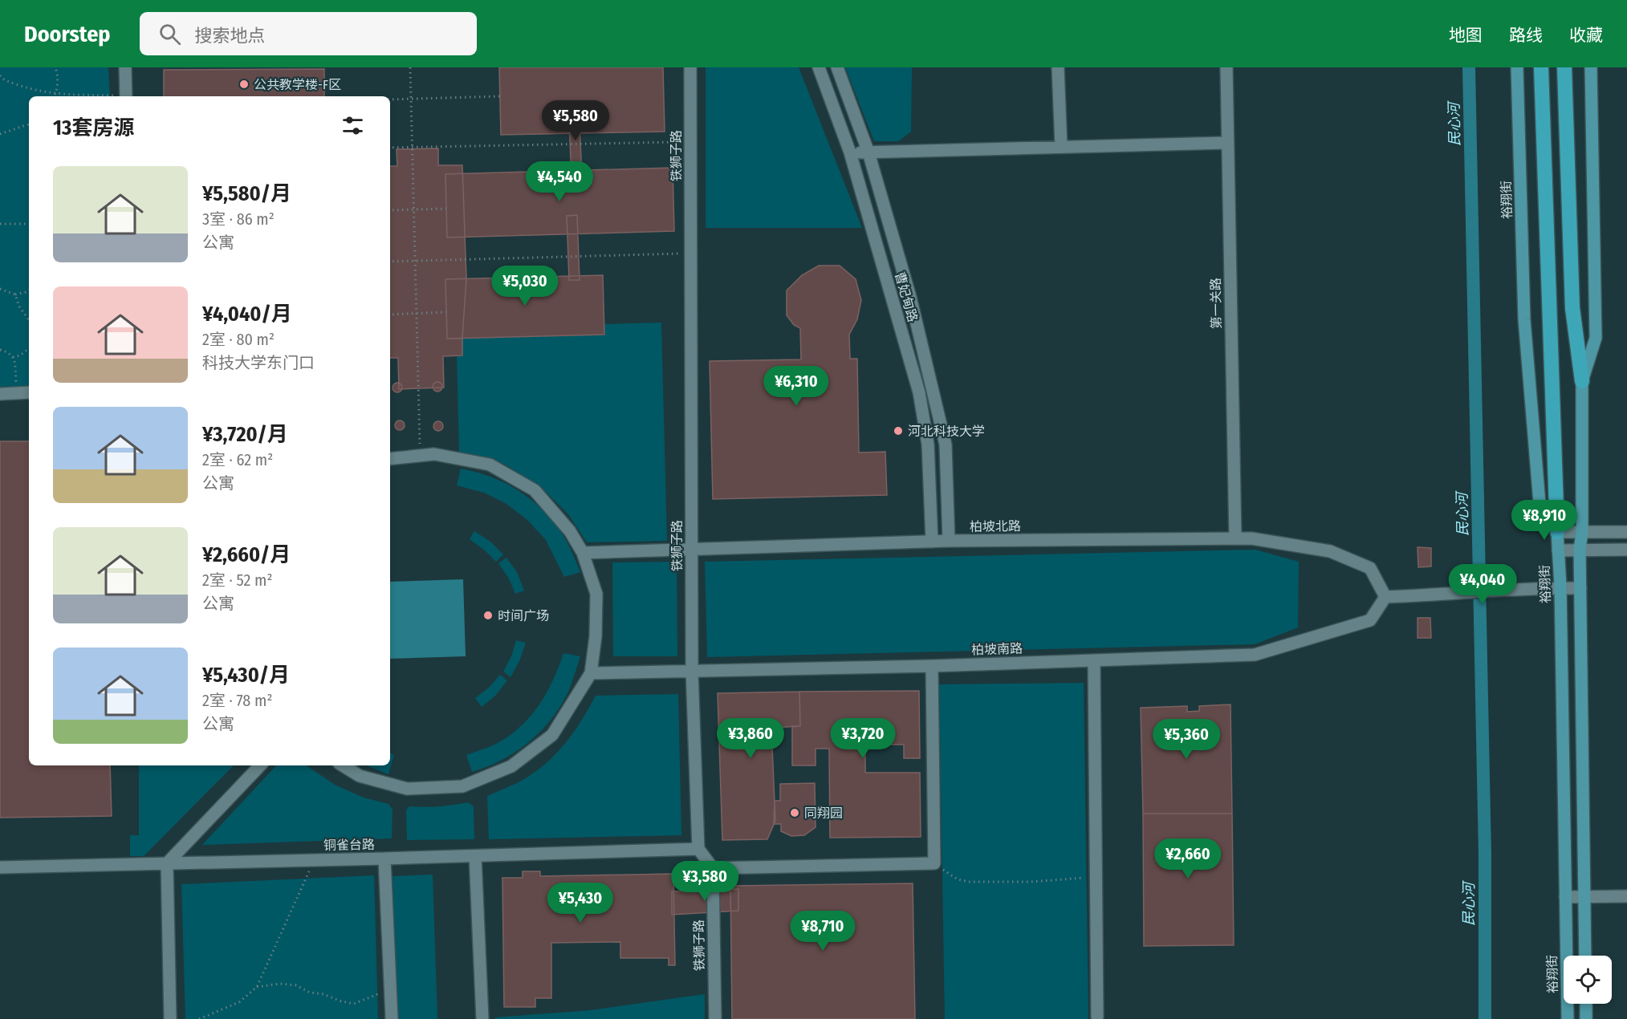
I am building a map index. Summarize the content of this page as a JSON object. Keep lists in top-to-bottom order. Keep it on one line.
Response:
{"streets":{"main road":["裕翔街"],"street":["铁狮子路","曹妃甸路","第一关路","柏坡北路","柏坡南路","铜雀台路"]},"crossings":[["铁狮子路","柏坡北路"],["铁狮子路","柏坡南路"],["铁狮子路","铜雀台路"],["曹妃甸路","柏坡北路"],["第一关路","柏坡北路"],["柏坡北路","柏坡南路"]],"water":["民心河"],"places":["公共教学楼-F区","河北科技大学","时间广场","同翔园"],"page":{"header":"Doorstep","search":"搜索地点","nav":["地图","路线","收藏"],"heading":"13套房源","price":["¥5,580","¥4,540","¥5,030","¥6,310","¥8,910","¥4,040","¥3,860","¥3,720","¥5,360","¥2,660","¥3,580","¥5,430","¥8,710"],"list":[{"name":"¥5,580/月","note":"3室 · 86 m² · 公寓"},{"name":"¥4,040/月","note":"2室 · 80 m² · 科技大学东门口"},{"name":"¥3,720/月","note":"2室 · 62 m² · 公寓"},{"name":"¥2,660/月","note":"2室 · 52 m² · 公寓"},{"name":"¥5,430/月","note":"2室 · 78 m² · 公寓"}]}}
